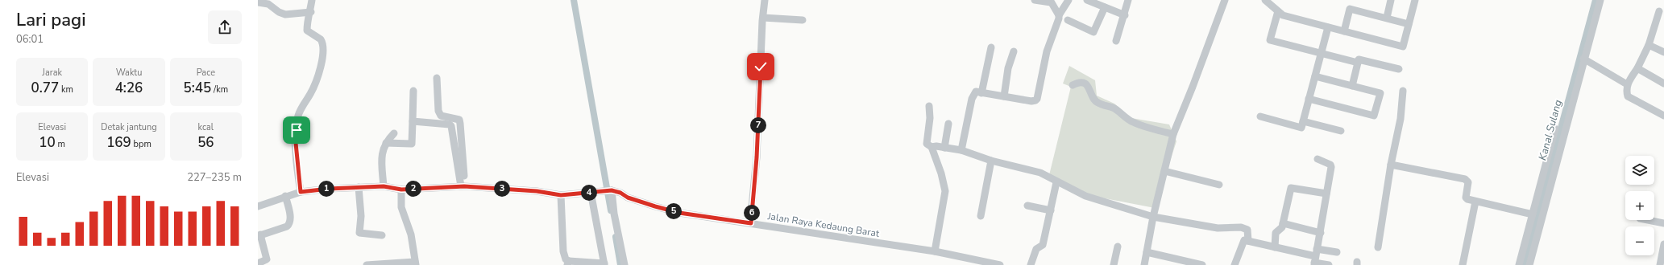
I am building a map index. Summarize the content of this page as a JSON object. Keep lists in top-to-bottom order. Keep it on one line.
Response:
{"streets":{"street":["Jalan Raya Kedaung Barat"]},"water":["Kanal Sulang"],"page":{"heading":["Lari pagi","06:01"],"stats":[["Jarak","0.77 km"],["Waktu","4:26"],["Pace","5:45 /km"],["Elevasi","10 m"],["Detak jantung","169 bpm"],["kcal","56"]],"pins":["7","1","2","3","4","5","6"],"map_buttons":["+","−"],"chart":["Elevasi","227–235 m"]}}
